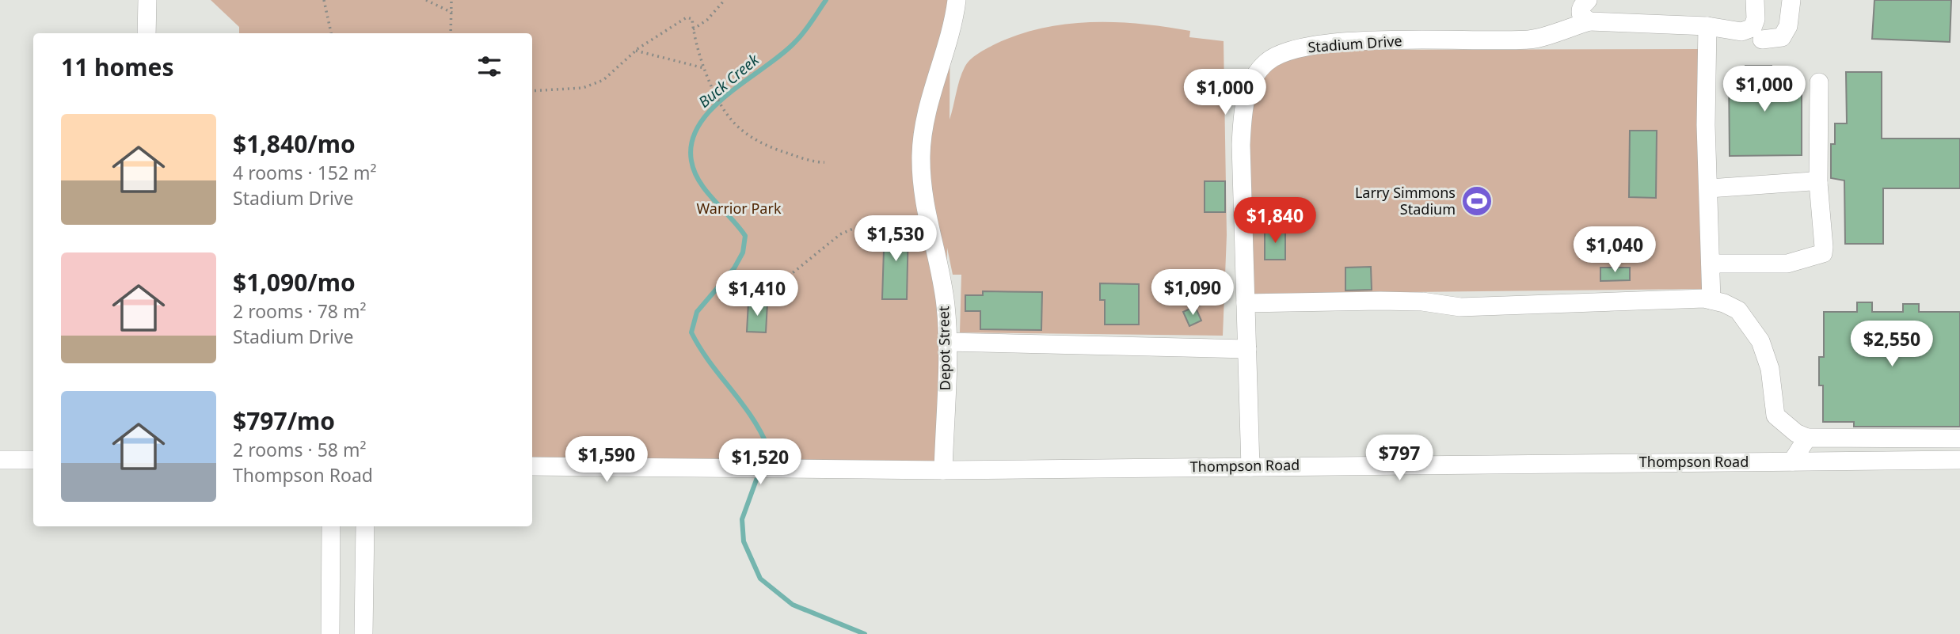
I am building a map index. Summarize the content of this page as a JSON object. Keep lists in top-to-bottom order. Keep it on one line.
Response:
{"streets":{"street":["Stadium Drive","Depot Street","Thompson Road"]},"crossings":[["Stadium Drive","Thompson Road"],["Depot Street","Thompson Road"]],"water":["Buck Creek"],"parks":["Warrior Park"],"places":{"sports":["Larry Simmons Stadium"]},"page":{"heading":"11 homes","price":["$1,000","$1,000","$1,840","$1,530","$1,040","$1,090","$1,410","$2,550","$797","$1,590","$1,520"],"list":[{"name":"$1,840/mo","note":"4 rooms · 152 m² · Stadium Drive"},{"name":"$1,090/mo","note":"2 rooms · 78 m² · Stadium Drive"},{"name":"$797/mo","note":"2 rooms · 58 m² · Thompson Road"}]}}
